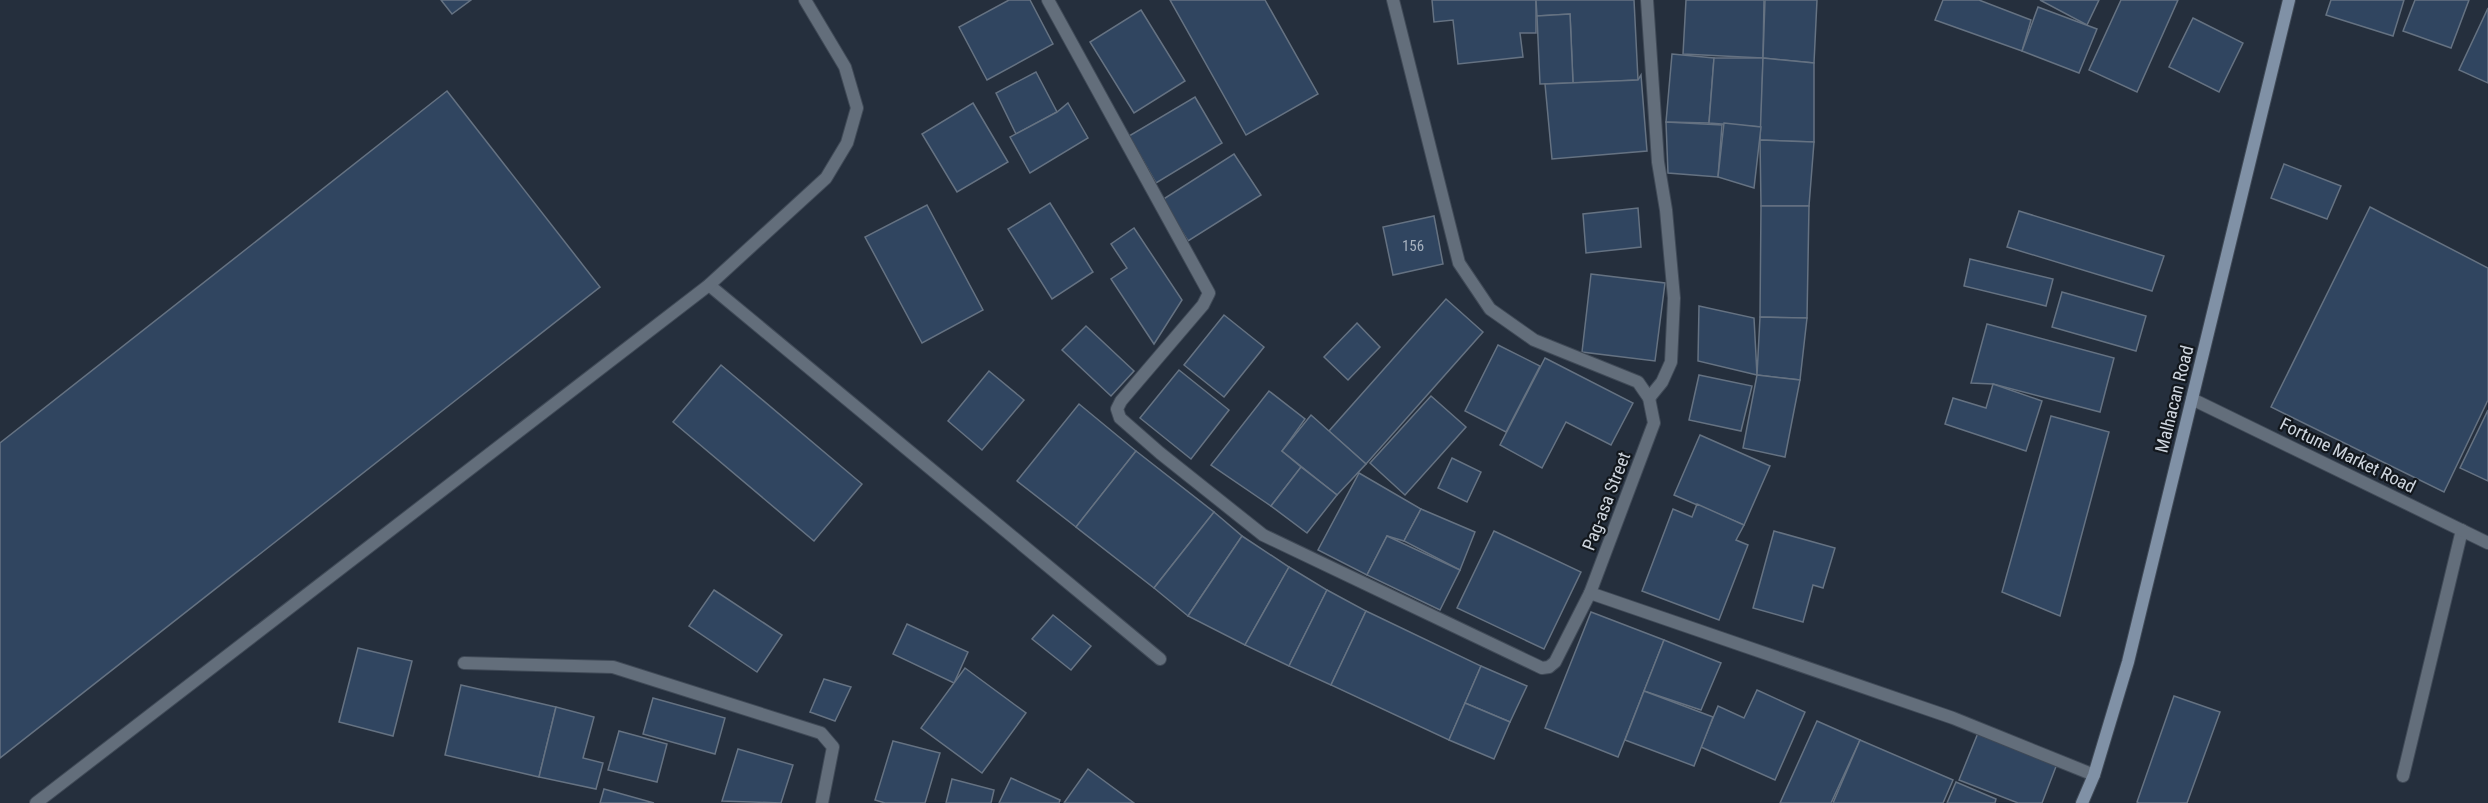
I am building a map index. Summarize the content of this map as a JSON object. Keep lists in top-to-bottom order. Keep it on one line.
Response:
{"streets":{"main road":["Malhacan Road"],"street":["Fortune Market Road","Pag-asa Street"]},"crossings":[["Malhacan Road","Fortune Market Road"]],"house_numbers":["156"]}
